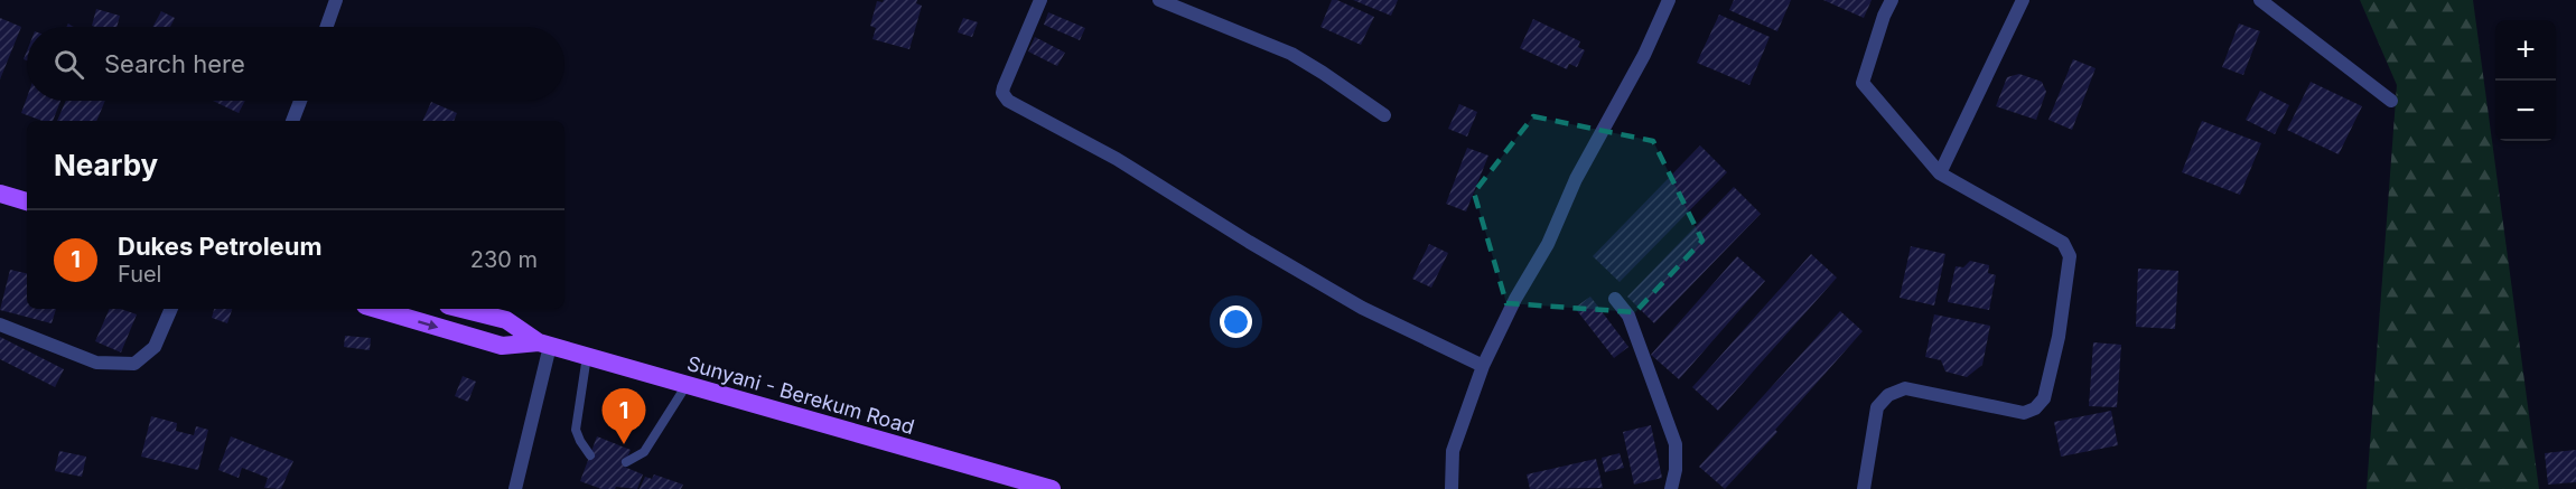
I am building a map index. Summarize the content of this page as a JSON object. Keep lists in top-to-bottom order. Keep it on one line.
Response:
{"streets":{"main road":["Sunyani - Berekum Road"]},"page":{"map_buttons":["+","−"],"search":"Search here","heading":"Nearby","list":[{"mark":"1","name":"Dukes Petroleum","note":"Fuel","value":"230 m"}],"pins":"1"}}
